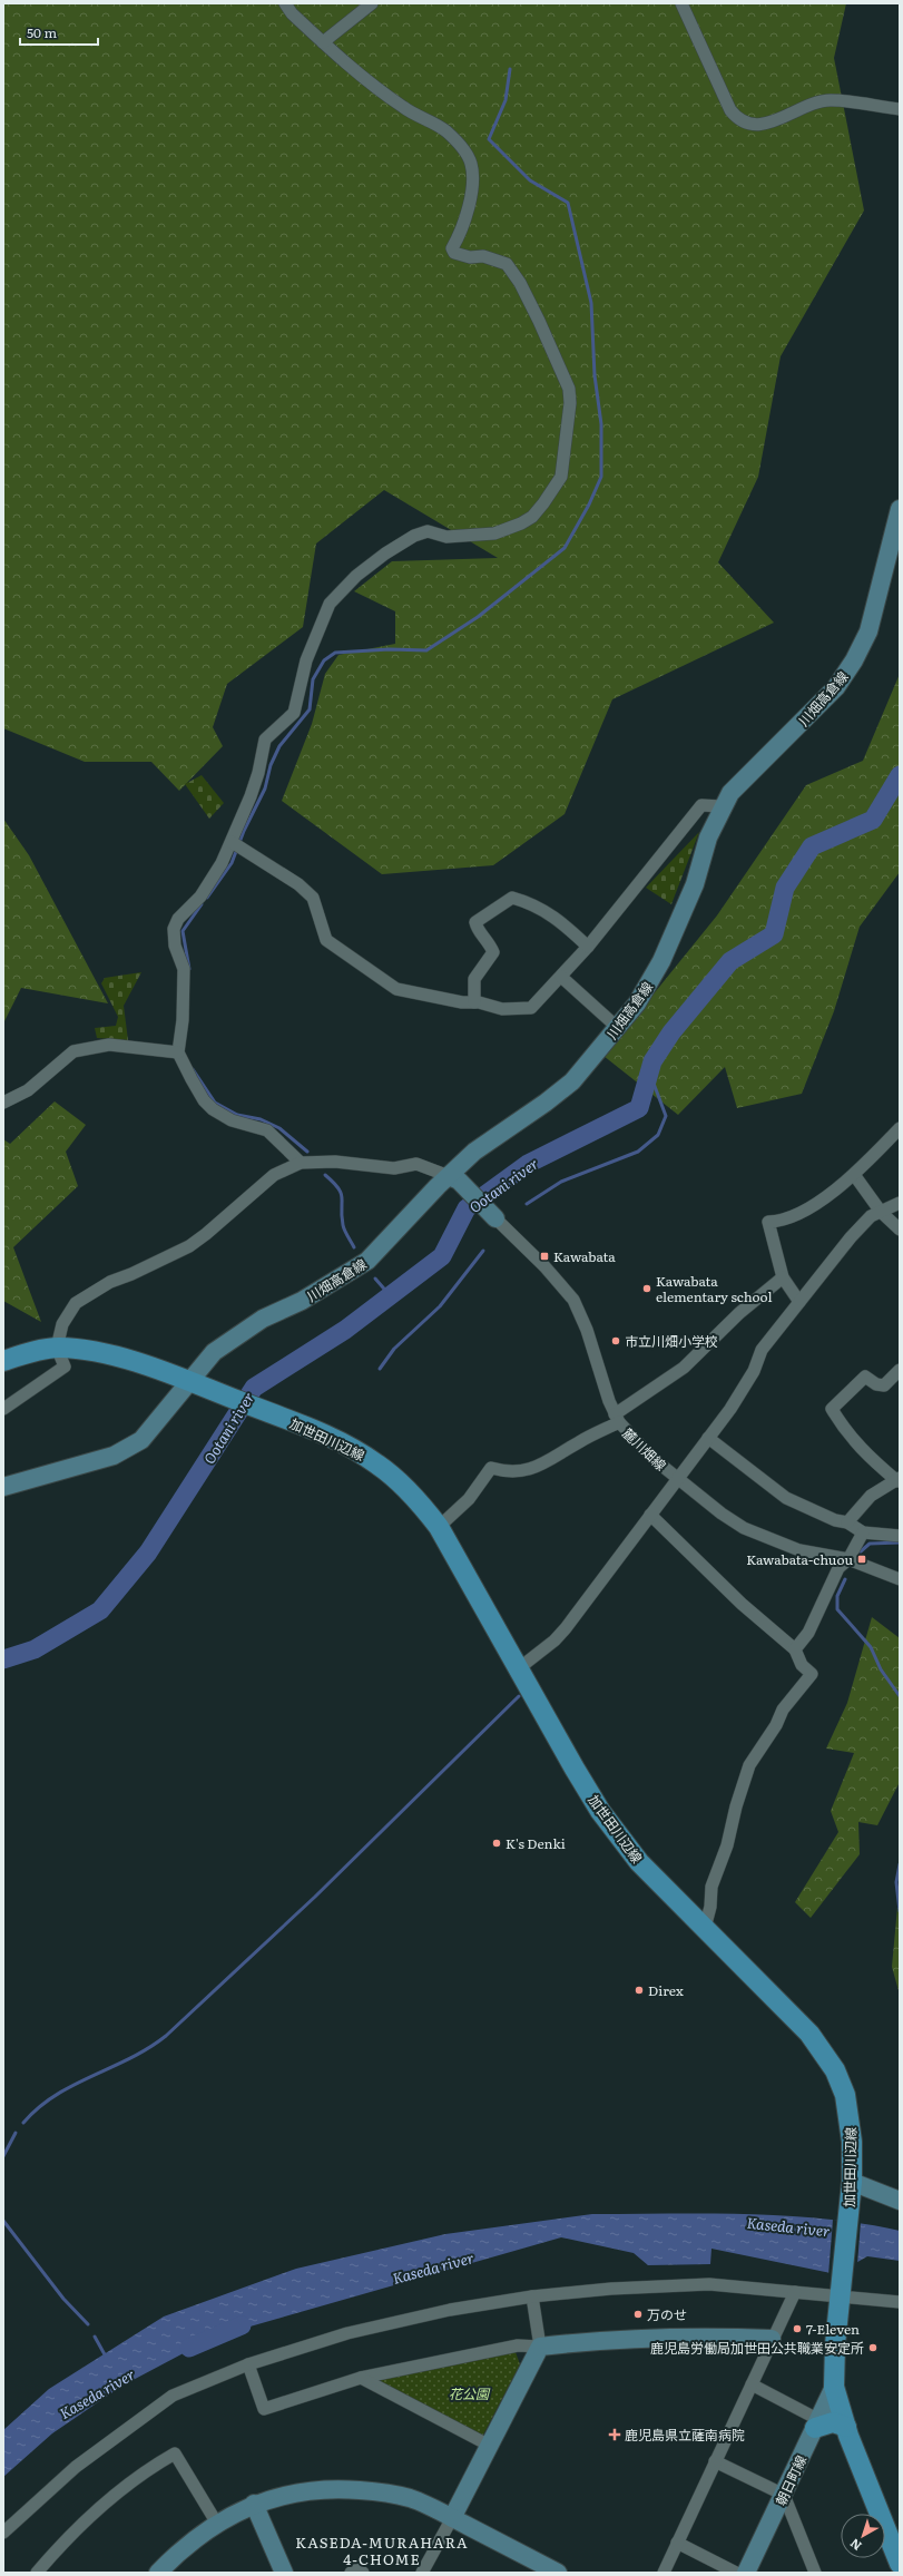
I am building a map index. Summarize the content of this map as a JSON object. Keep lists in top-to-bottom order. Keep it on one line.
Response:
{"streets":{"main road":["加世田川辺線"],"street":["川畑高倉線","麓川畑線","朝日町線"]},"crossings":[["川畑高倉線","加世田川辺線"],["川畑高倉線","麓川畑線"],["加世田川辺線","朝日町線"]],"districts":["KASEDA-MURAHARA 4-CHOME"],"water":["Ootani river","Kaseda river"],"parks":["花公園"],"places":{"transit":["Kawabata","Kawabata-chuou"],"other":["Kawabata elementary school","市立川畑小学校","K's Denki","Direx","万のせ","7-Eleven","鹿児島労働局加世田公共職業安定所"],"health":["鹿児島県立薩南病院"]},"scale_bar":"50 m","north":"bottom left"}
